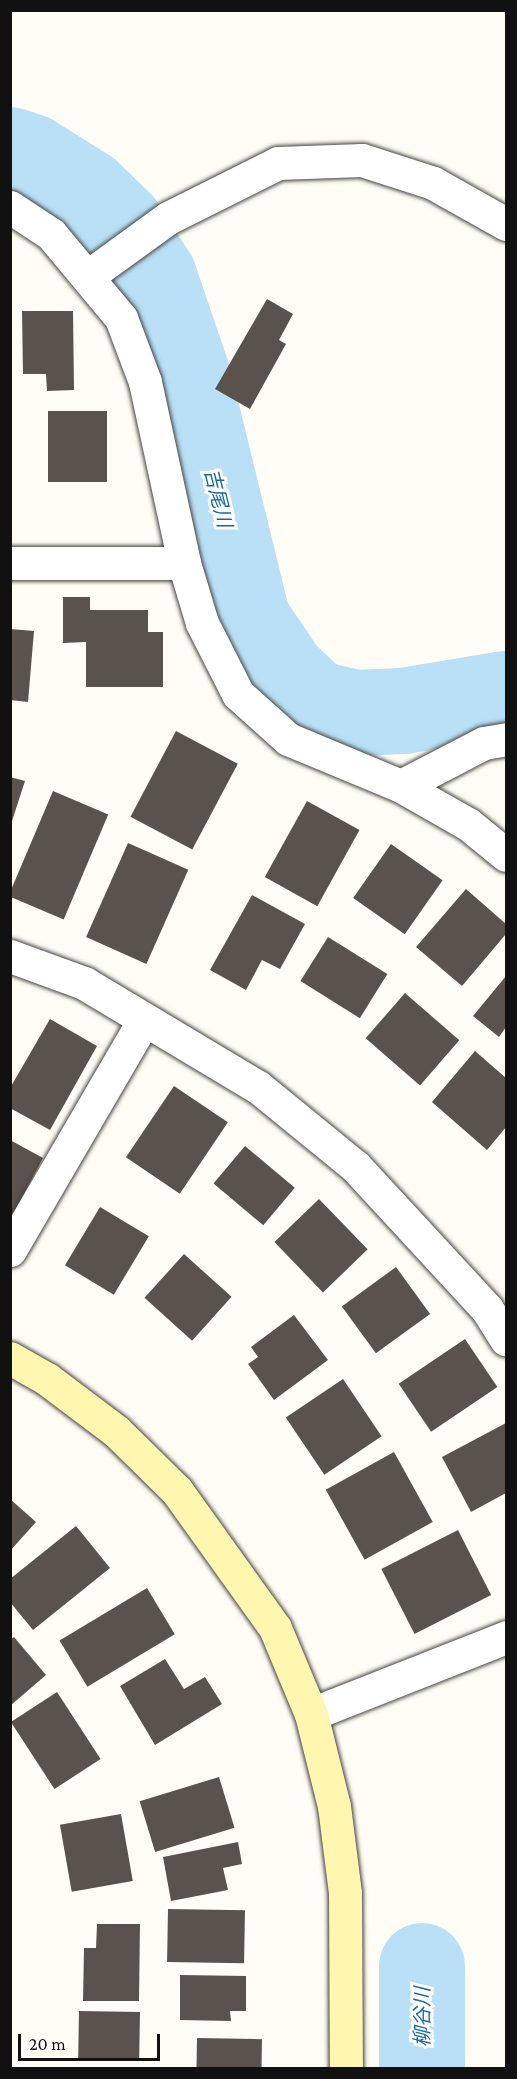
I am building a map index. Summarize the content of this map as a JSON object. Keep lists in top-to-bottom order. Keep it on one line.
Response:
{"water":["吉尾川","柳谷川"],"scale_bar":"20 m"}
